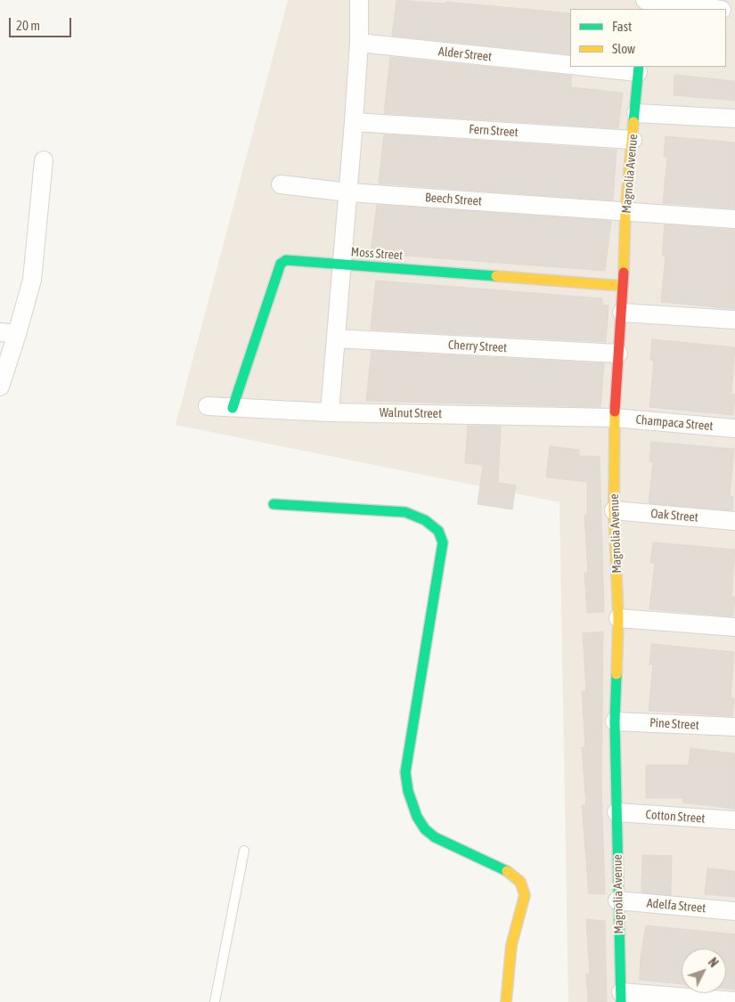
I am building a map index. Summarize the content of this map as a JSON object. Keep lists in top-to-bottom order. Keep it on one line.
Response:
{"streets":{"street":["Alder Street","Fern Street","Magnolia Avenue","Beech Street","Moss Street","Cherry Street","Walnut Street","Champaca Street","Oak Street","Pine Street","Cotton Street","Adelfa Street"]},"crossings":[["Fern Street","Magnolia Avenue"],["Magnolia Avenue","Beech Street"],["Magnolia Avenue","Moss Street"],["Magnolia Avenue","Cherry Street"],["Magnolia Avenue","Walnut Street"],["Magnolia Avenue","Champaca Street"],["Magnolia Avenue","Oak Street"],["Magnolia Avenue","Pine Street"],["Magnolia Avenue","Cotton Street"],["Magnolia Avenue","Adelfa Street"],["Moss Street","Walnut Street"],["Walnut Street","Champaca Street"]],"legend":["Fast","Slow"],"scale_bar":"20 m","north":"top right"}
